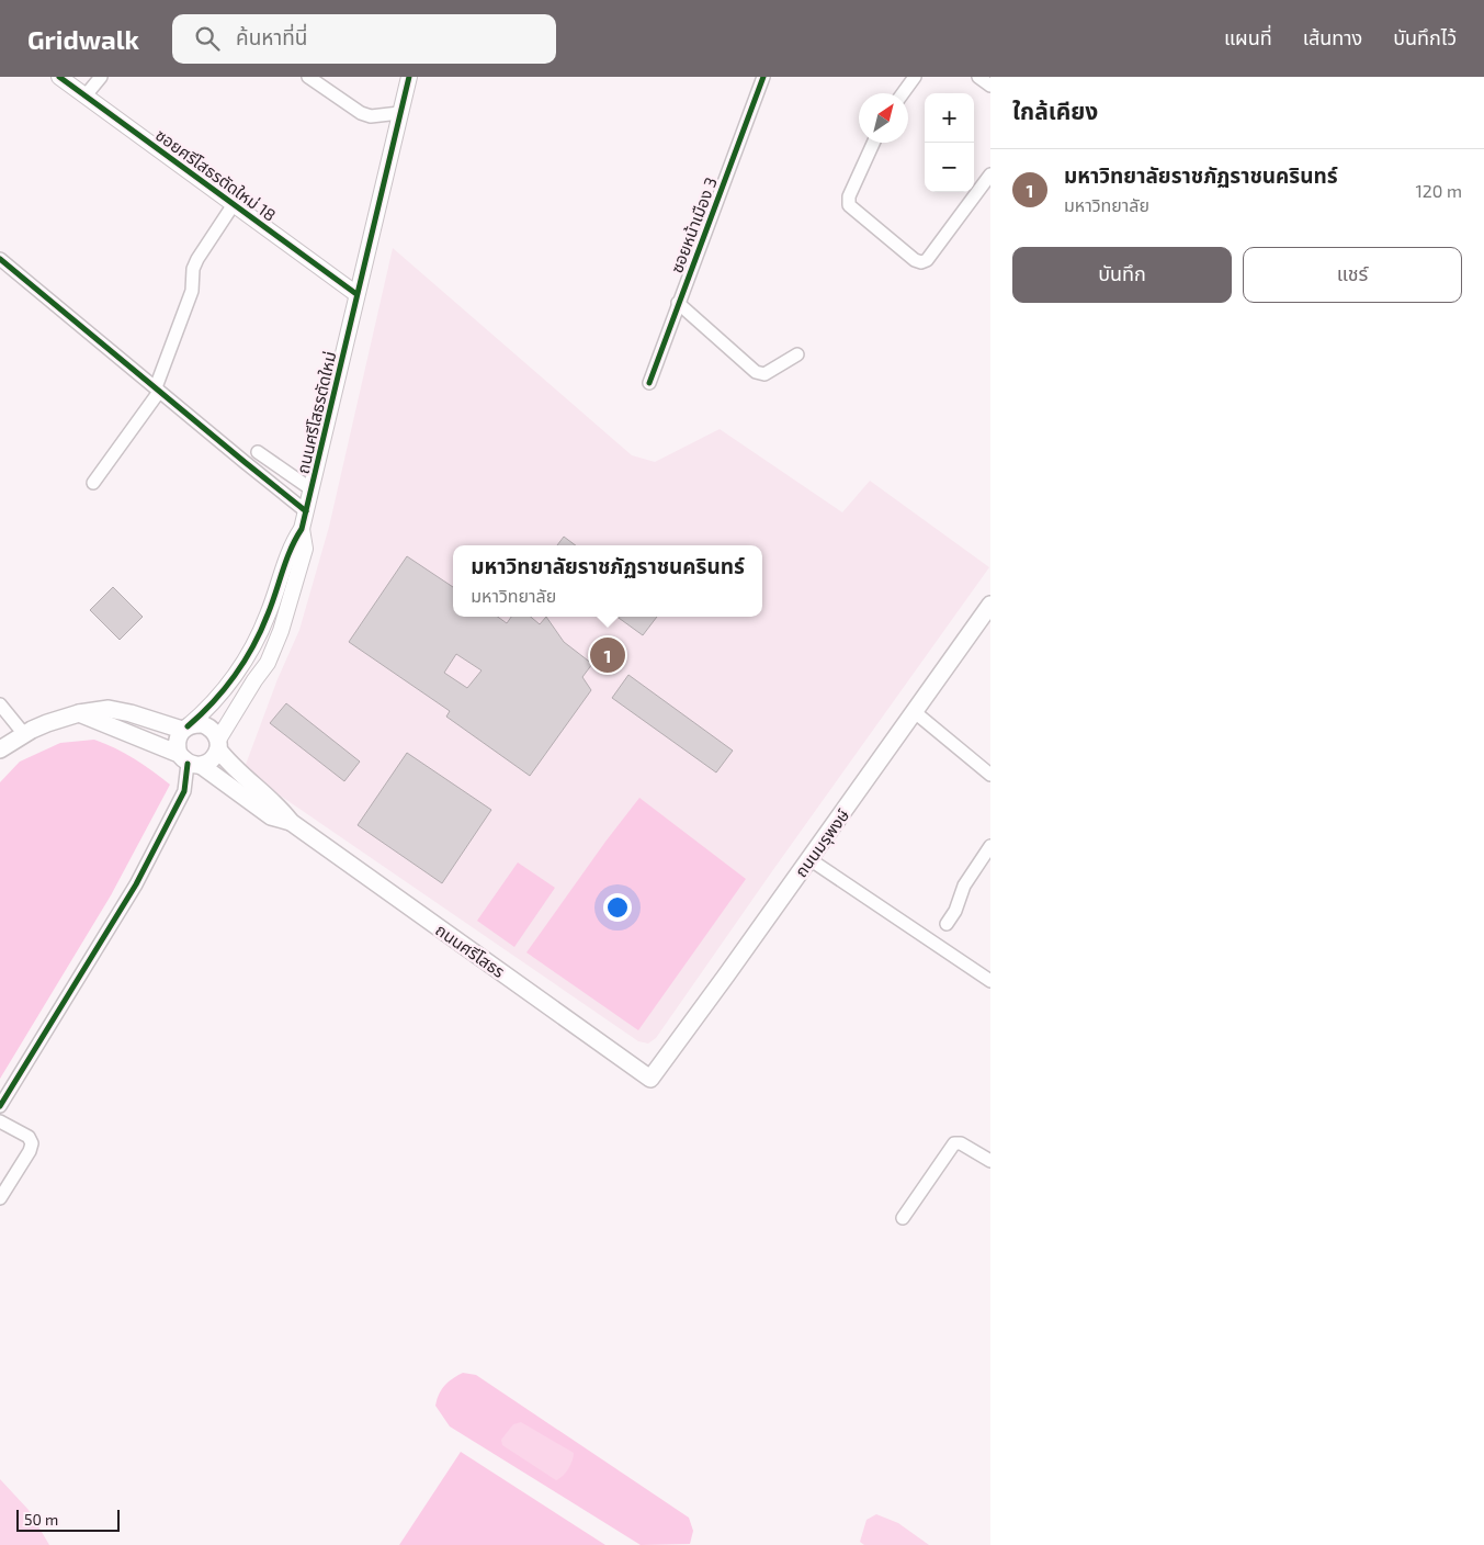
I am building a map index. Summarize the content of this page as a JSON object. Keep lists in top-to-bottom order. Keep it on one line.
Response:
{"streets":{"main road":["ถนนมรุพงษ์","ถนนศรีโสธร"],"street":["ซอยศรีโสธรตัดใหม่ 18","ซอยหน้าเมือง 3","ถนนศรีโสธรตัดใหม่"]},"crossings":[["ซอยศรีโสธรตัดใหม่ 18","ถนนศรีโสธรตัดใหม่"],["ถนนศรีโสธรตัดใหม่","ถนนศรีโสธร"],["ถนนมรุพงษ์","ถนนศรีโสธร"]],"scale_bar":"50 m","north":"top right","page":{"header":"Gridwalk","search":"ค้นหาที่นี่","nav":["แผนที่","เส้นทาง","บันทึกไว้"],"heading":"ใกล้เคียง","map_buttons":["+","−"],"list":[{"mark":"1","name":"มหาวิทยาลัยราชภัฏราชนครินทร์","note":"มหาวิทยาลัย","value":"120 m"}],"buttons":["บันทึก","แชร์"],"popup":["มหาวิทยาลัยราชภัฏราชนครินทร์","มหาวิทยาลัย"],"pins":"1","scale":"50 m"}}
